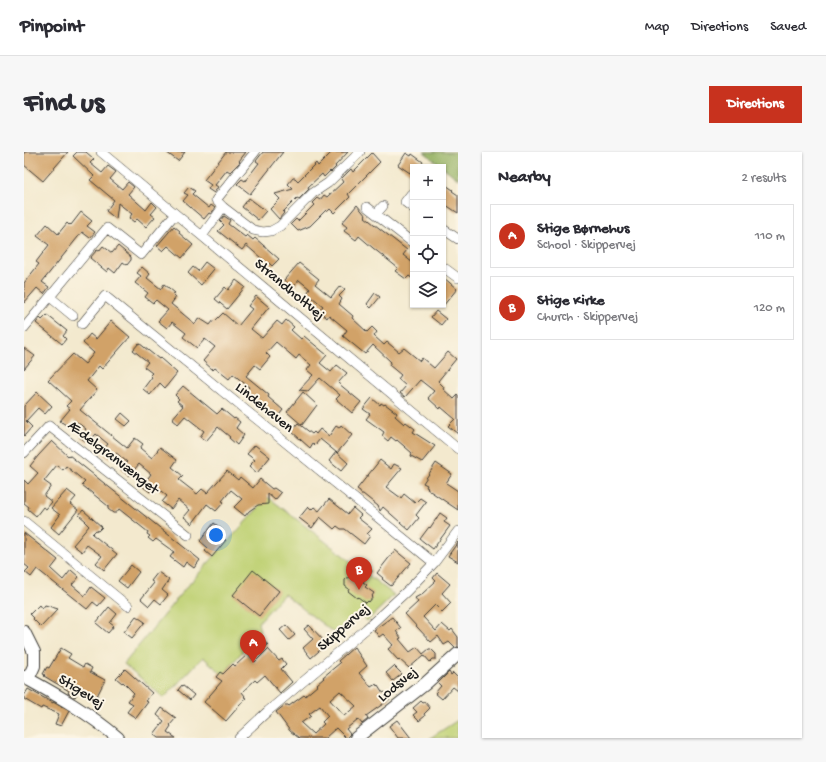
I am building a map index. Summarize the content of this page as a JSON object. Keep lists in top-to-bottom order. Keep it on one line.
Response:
{"streets":{"street":["Strandholtvej","Lindehaven","Ædelgranvænget","Skippervej","Lodsvej","Stigevej"]},"crossings":[["Lindehaven","Skippervej"]],"page":{"header":"Pinpoint","nav":["Map","Directions","Saved"],"buttons":"Directions","title":"Find us","heading":["Nearby","2 results"],"map_buttons":["+","−"],"list":[{"mark":"A","name":"Stige Børnehus","note":"School · Skippervej","value":"110 m"},{"mark":"B","name":"Stige Kirke","note":"Church · Skippervej","value":"120 m"}],"pins":["B","A"]}}
